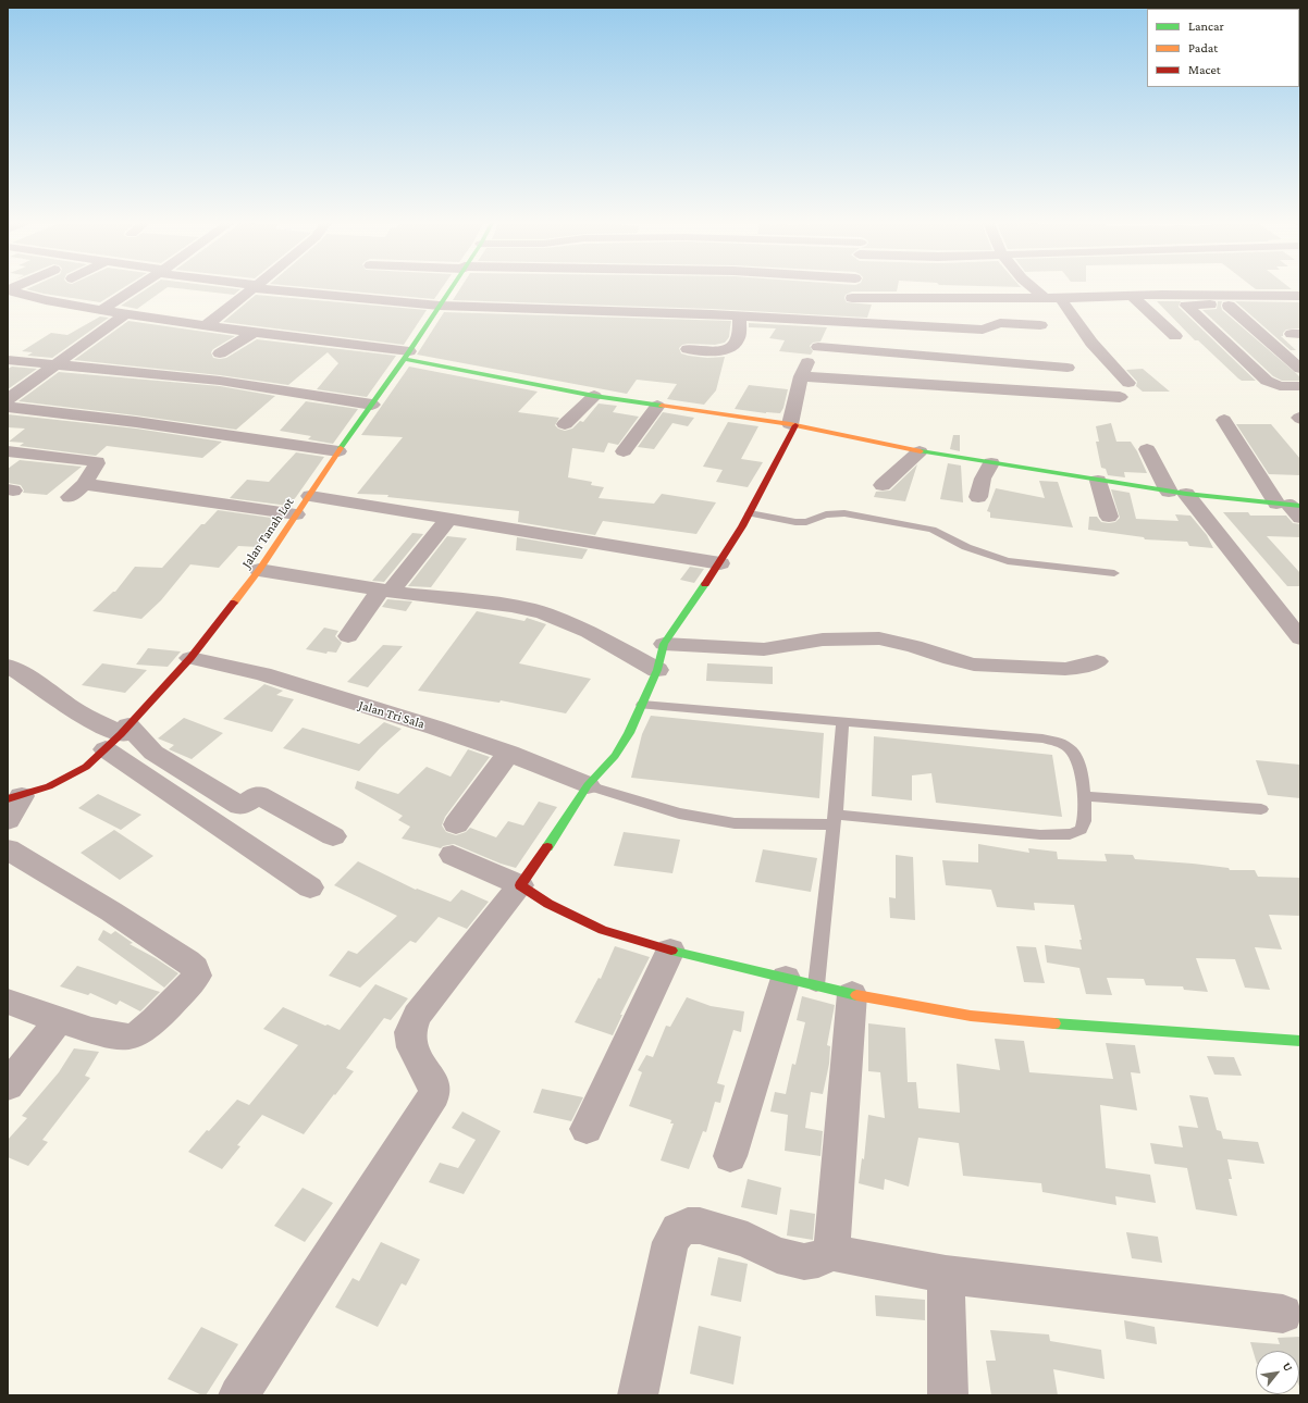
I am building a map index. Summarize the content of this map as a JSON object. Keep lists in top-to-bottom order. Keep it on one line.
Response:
{"streets":{"street":["Jalan Tanah Lot","Jalan Tri Sala"]},"crossings":[["Jalan Tanah Lot","Jalan Tri Sala"]],"legend":["Lancar","Padat","Macet"],"north":"top right"}
